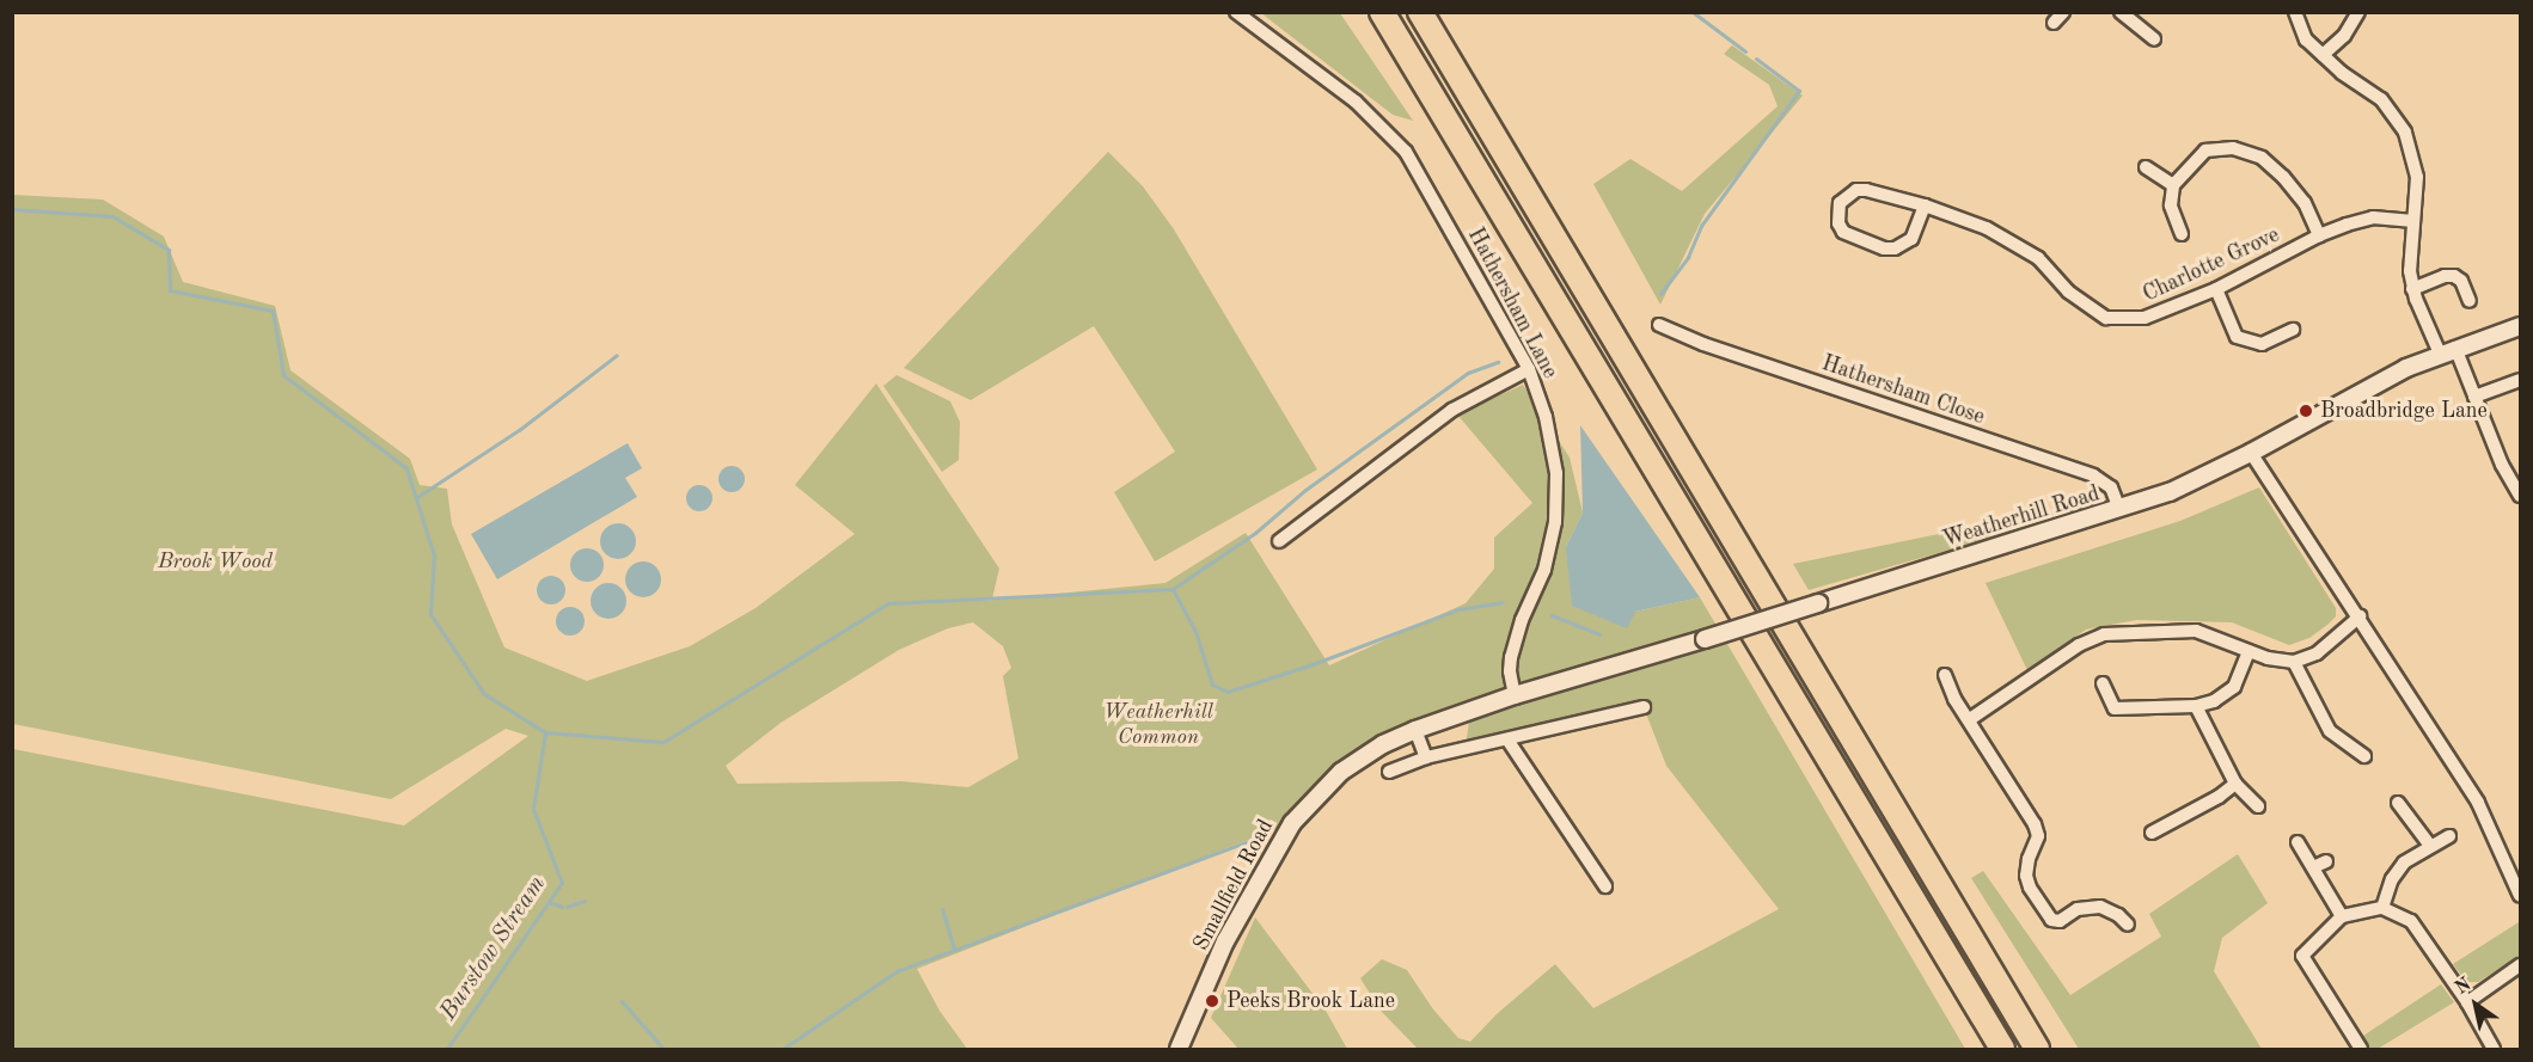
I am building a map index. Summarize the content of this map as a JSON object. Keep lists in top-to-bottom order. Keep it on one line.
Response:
{"streets":{"street":["Charlotte Grove","Hathersham Lane","Hathersham Close","Weatherhill Road","Smallfield Road"]},"crossings":[["Hathersham Lane","Weatherhill Road"],["Hathersham Lane","Smallfield Road"],["Hathersham Close","Weatherhill Road"],["Weatherhill Road","Smallfield Road"]],"water":["Burstow Stream"],"parks":["Brook Wood","Weatherhill Common"],"places":["Broadbridge Lane","Peeks Brook Lane"],"north":"top left"}
